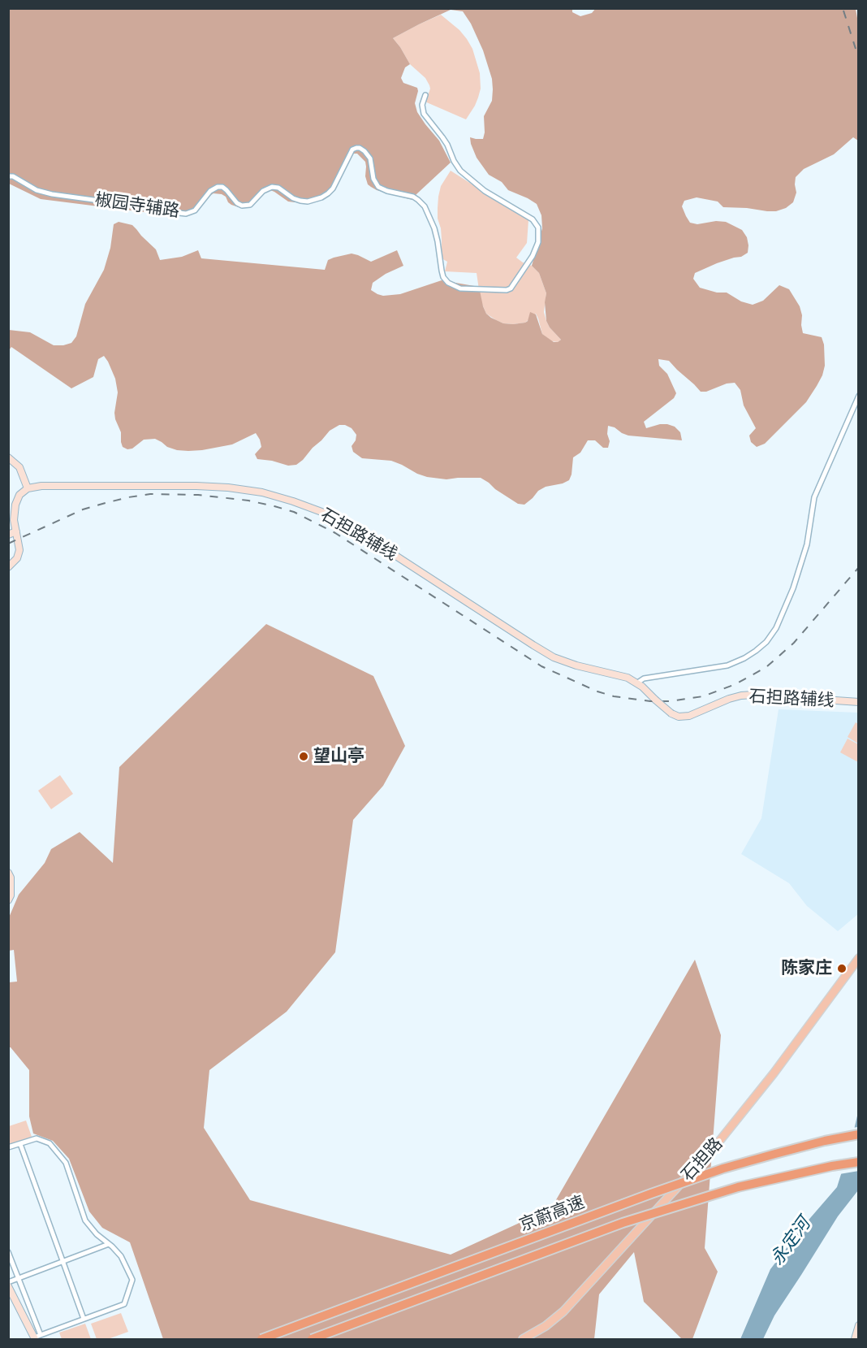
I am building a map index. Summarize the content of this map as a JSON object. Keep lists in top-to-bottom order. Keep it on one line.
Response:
{"streets":{"highway":["京蔚高速"],"main road":["石担路辅线","石担路"],"street":["椒园寺辅路"]},"water":["永定河"],"places":["望山亭","陈家庄"]}
